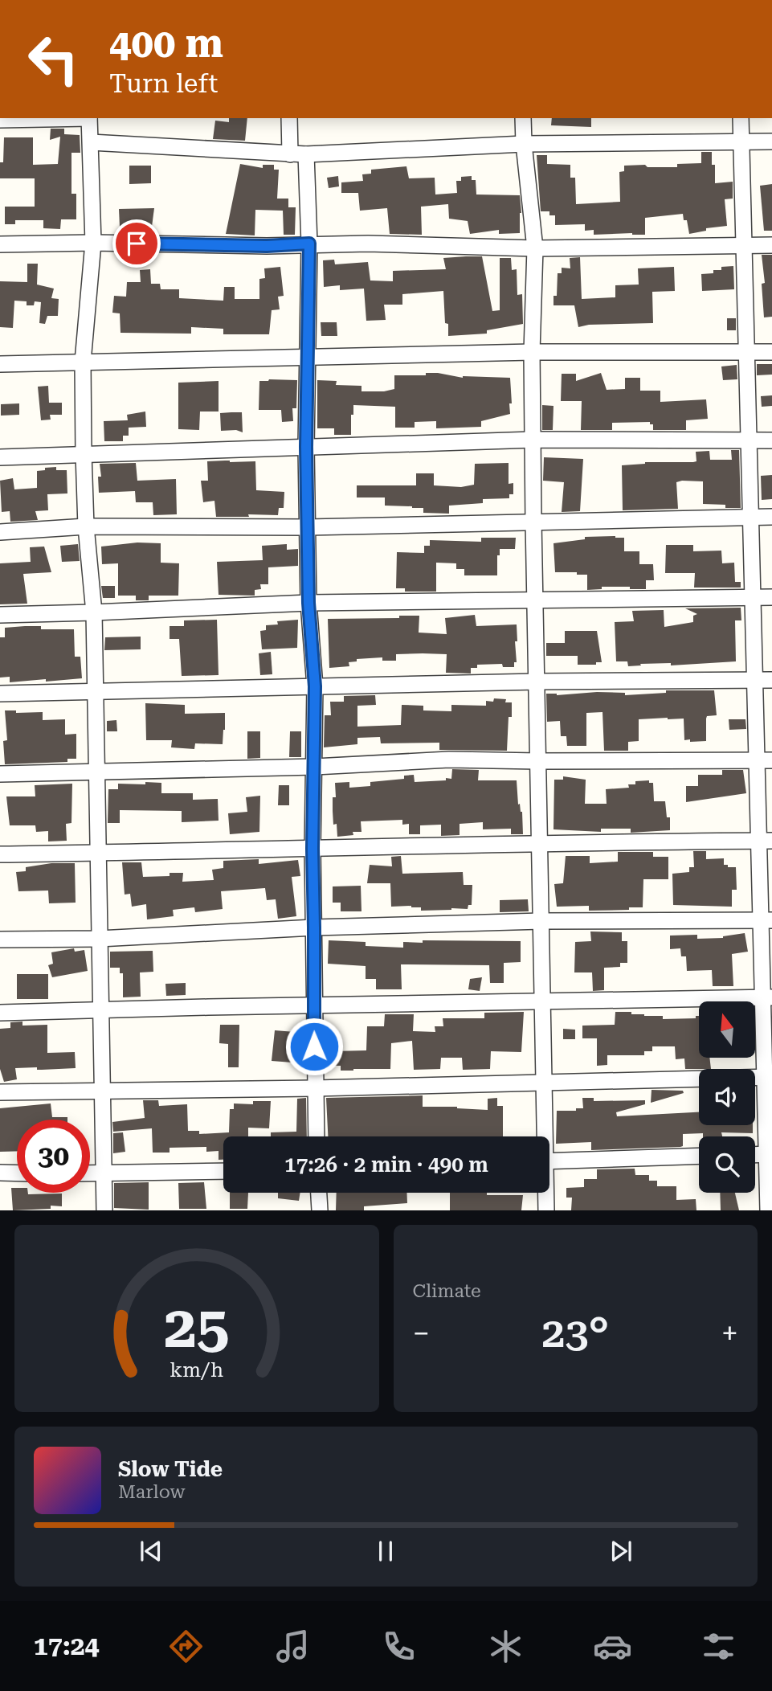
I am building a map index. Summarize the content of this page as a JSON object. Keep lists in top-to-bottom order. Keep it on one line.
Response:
{"north":"top","page":{"turn":["400 m","Turn left"],"limit":"30","trip":"17:26 · 2 min · 490 m","tile":"Climate","heat":["−","23°","+"],"song":["Slow Tide","Marlow"],"tabs":"17:24","gauge":["25","km/h"]}}
